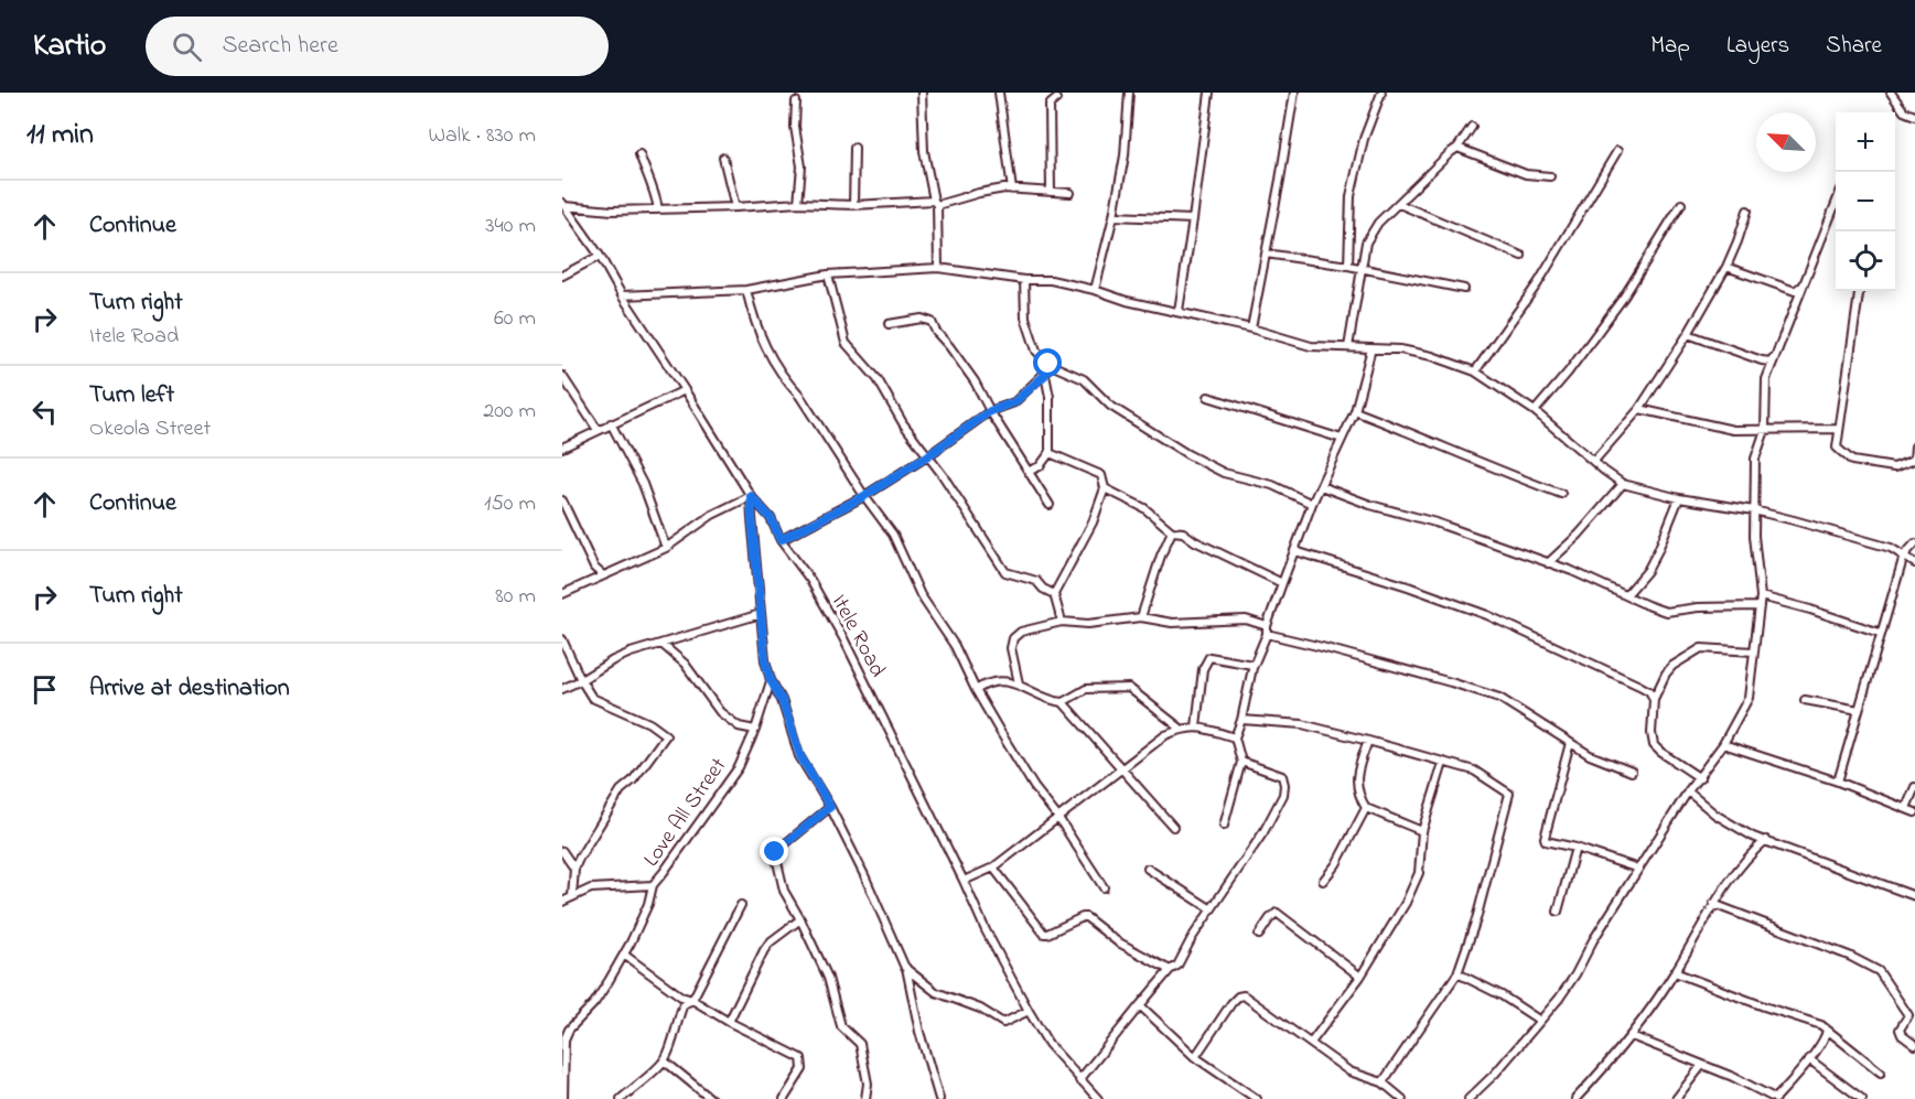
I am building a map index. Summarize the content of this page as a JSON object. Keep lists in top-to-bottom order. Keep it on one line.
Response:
{"streets":{"street":["Itele Road","Love All Street"]},"north":"top left","page":{"header":"Kartio","search":"Search here","nav":["Map","Layers","Share"],"heading":["11 min","Walk · 830 m"],"map_buttons":["+","−"],"list":[["Continue","340 m"],["Turn right","Itele Road","60 m"],["Turn left","Okeola Street","200 m"],["Continue","150 m"],["Turn right","80 m"],"Arrive at destination"]}}
